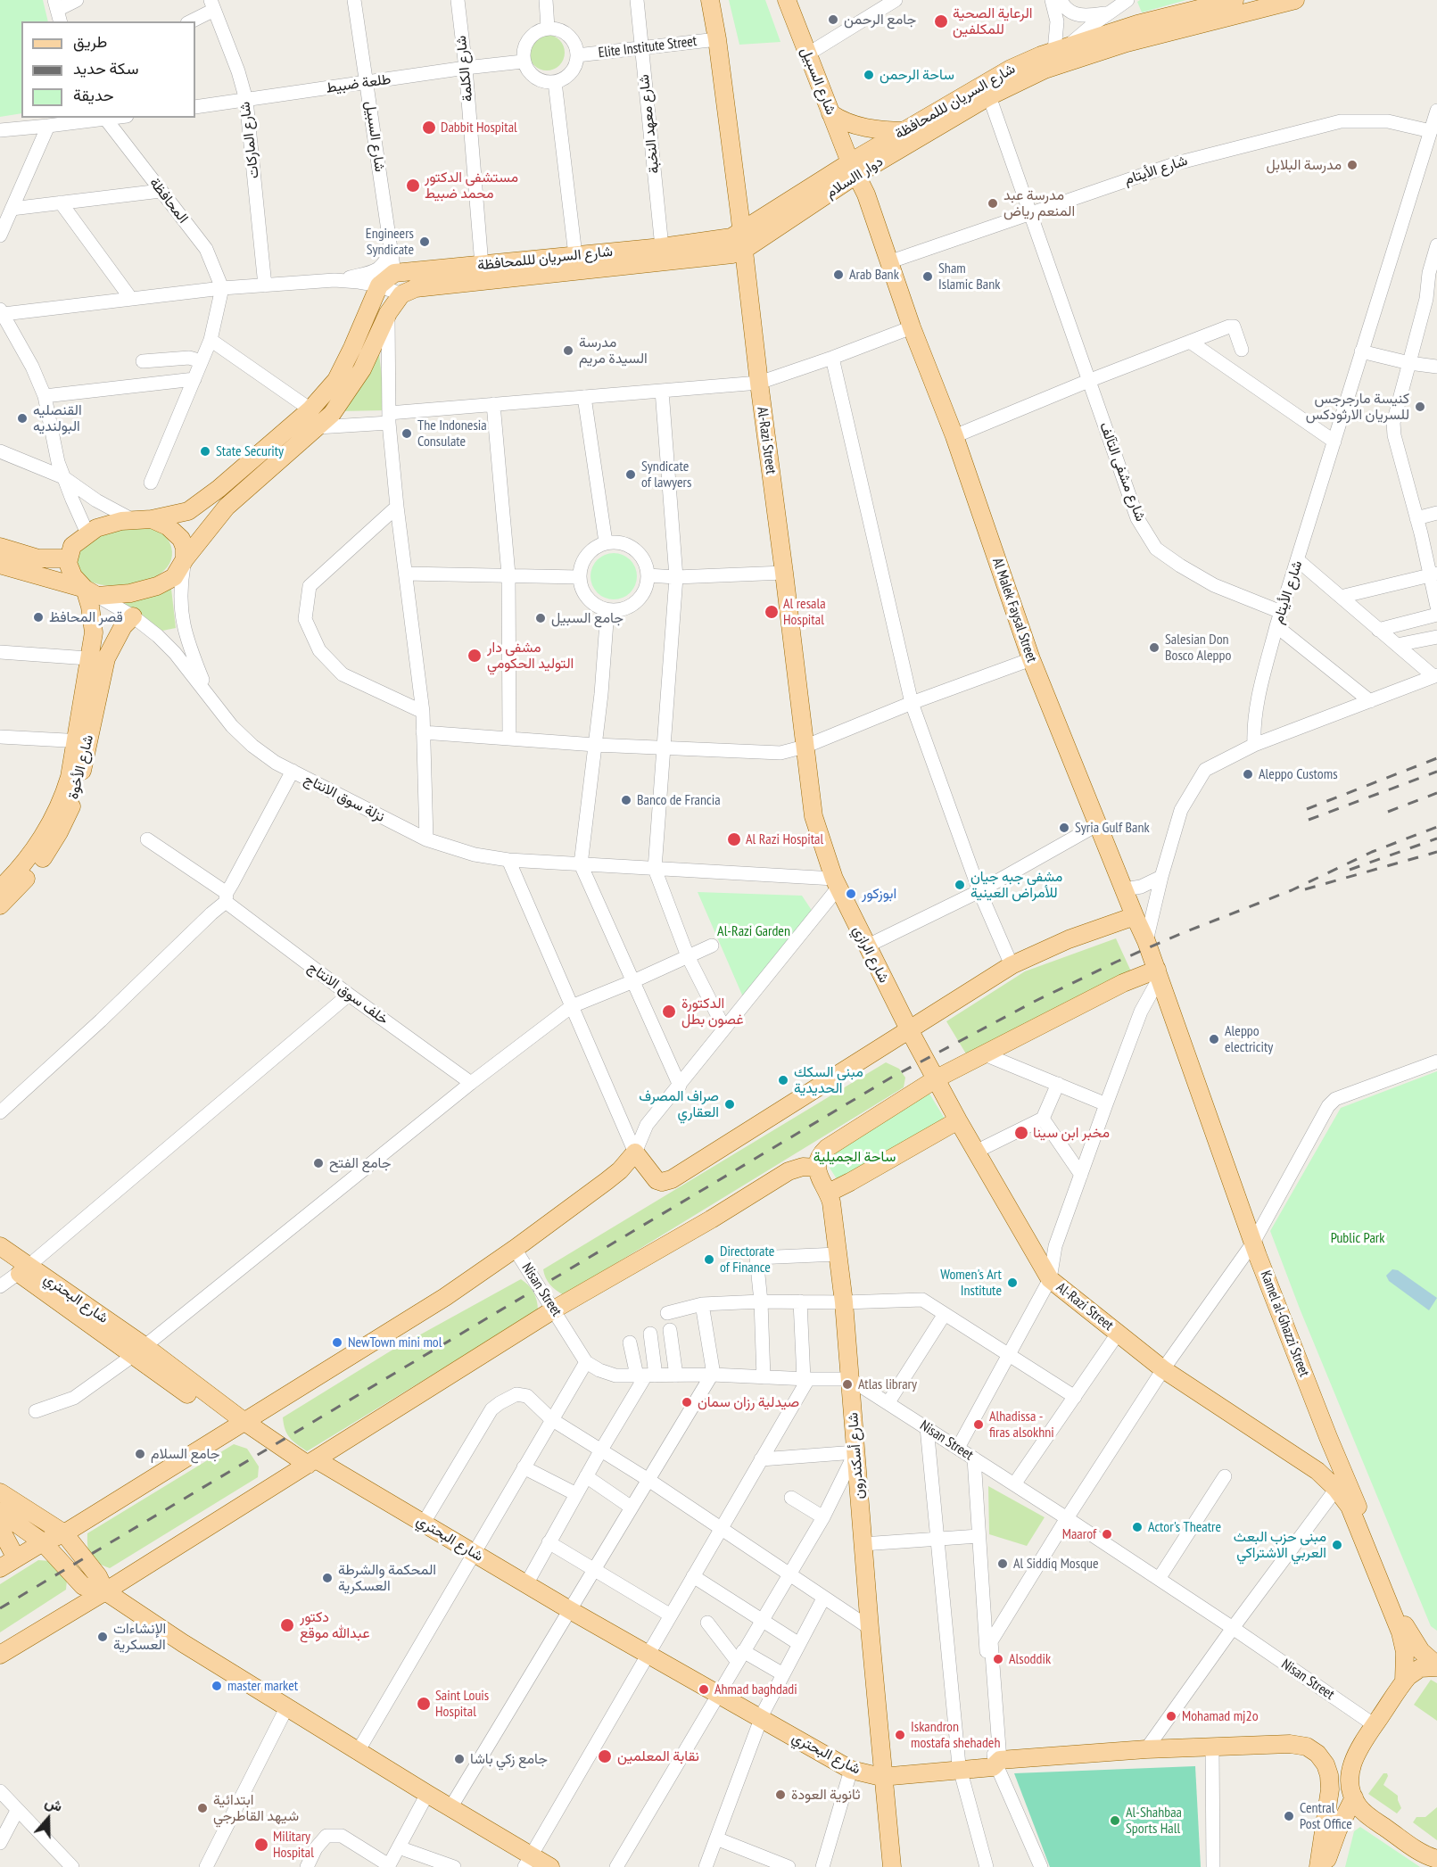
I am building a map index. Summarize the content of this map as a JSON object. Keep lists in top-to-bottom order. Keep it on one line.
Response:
{"streets":{"main road":["شارع السبيل","شارع السريان لللمحافظة","دوار االسلام","Al-Razi Street","Al Malek Faysal Street","شارع الأخوة","شارع الرازي","شارع البحتري","Kamel al-Ghazzi Street","شارع أسكندرون"],"street":["Elite Institute Street","شارع الكلمة","طلعة ضبيط","شارع معهد النخبة","شارع الماركات","شارع الأيتام","المحافظة","شارع مشفى التآلف","نزلة سوق الانتاج","خلف سوق الانتاج","Nisan Street"]},"crossings":[["Elite Institute Street","طلعة ضبيط"],["Elite Institute Street","شارع معهد النخبة"],["Elite Institute Street","Al-Razi Street"],["شارع الكلمة","طلعة ضبيط"],["شارع الكلمة","شارع السريان لللمحافظة"],["شارع السبيل","طلعة ضبيط"],["شارع السبيل","شارع السريان لللمحافظة"],["شارع السبيل","دوار االسلام"],["شارع السبيل","Al Malek Faysal Street"],["طلعة ضبيط","شارع الماركات"],["شارع السريان لللمحافظة","شارع معهد النخبة"],["شارع السريان لللمحافظة","دوار االسلام"],["شارع السريان لللمحافظة","Al-Razi Street"],["شارع السريان لللمحافظة","Al Malek Faysal Street"],["شارع الأيتام","شارع مشفى التآلف"],["شارع الأيتام","Al Malek Faysal Street"],["دوار االسلام","Al-Razi Street"],["دوار االسلام","شارع مشفى التآلف"],["دوار االسلام","Al Malek Faysal Street"],["Al-Razi Street","نزلة سوق الانتاج"],["Al-Razi Street","شارع الرازي"],["Al Malek Faysal Street","Kamel al-Ghazzi Street"],["نزلة سوق الانتاج","شارع الرازي"],["Nisan Street","شارع أسكندرون"],["شارع البحتري","شارع أسكندرون"]],"parks":["Al-Razi Garden","ساحة الجميلية","Public Park"],"places":["جامع الرحمن","الرعاية الصحية للمكلفين","ساحة الرحمن","Dabbit Hospital","مدرسة البلابل","مستشفى الدكتور محمد ضبيط","مدرسة عبد المنعم رياض","Engineers Syndicate","Arab Bank","Sham Islamic Bank","مدرسة السيدة مريم","كنيسة مارجرجس للسريان الارثودكس","القنصليه البولنديه","The Indonesia Consulate","State Security","Syndicate of lawyers","Al resala Hospital","قصر المحافظ","جامع السبيل","Salesian Don Bosco Aleppo","مشفى دار التوليد الحكومي","Aleppo Customs","Banco de Francia","Syria Gulf Bank","Al Razi Hospital","مشفى جبه جيان للأمراض العينية","ابوزكور","الدكتورة غصون بطل","Aleppo electricity","مبنى السكك الحديدية","صراف المصرف العقاري","مخبر ابن سينا","جامع الفتح","Directorate of Finance","Women's Art Institute","NewTown mini mol","Atlas library","صيدلية رزان سمان","Alhadissa - firas alsokhni","جامع السلام","Actor's Theatre","Maarof","مبنى حزب البعث العربي الاشتراكي","Al Siddiq Mosque","المحكمة والشرطة العسكرية","دكتور عبدالله موقع","الإنشاءات العسكرية","Alsoddik","master market","Ahmad baghdadi","Saint Louis Hospital","Mohamad mj2o","Iskandron mostafa shehadeh","نقابة المعلمين","جامع زكي باشا","ثانوية العودة","ابتدائية شيهد القاطرجي","Central Post Office","Al-Shahbaa Sports Hall","Military Hospital"],"legend":["طريق","سكة حديد","حديقة"],"north":"top"}
